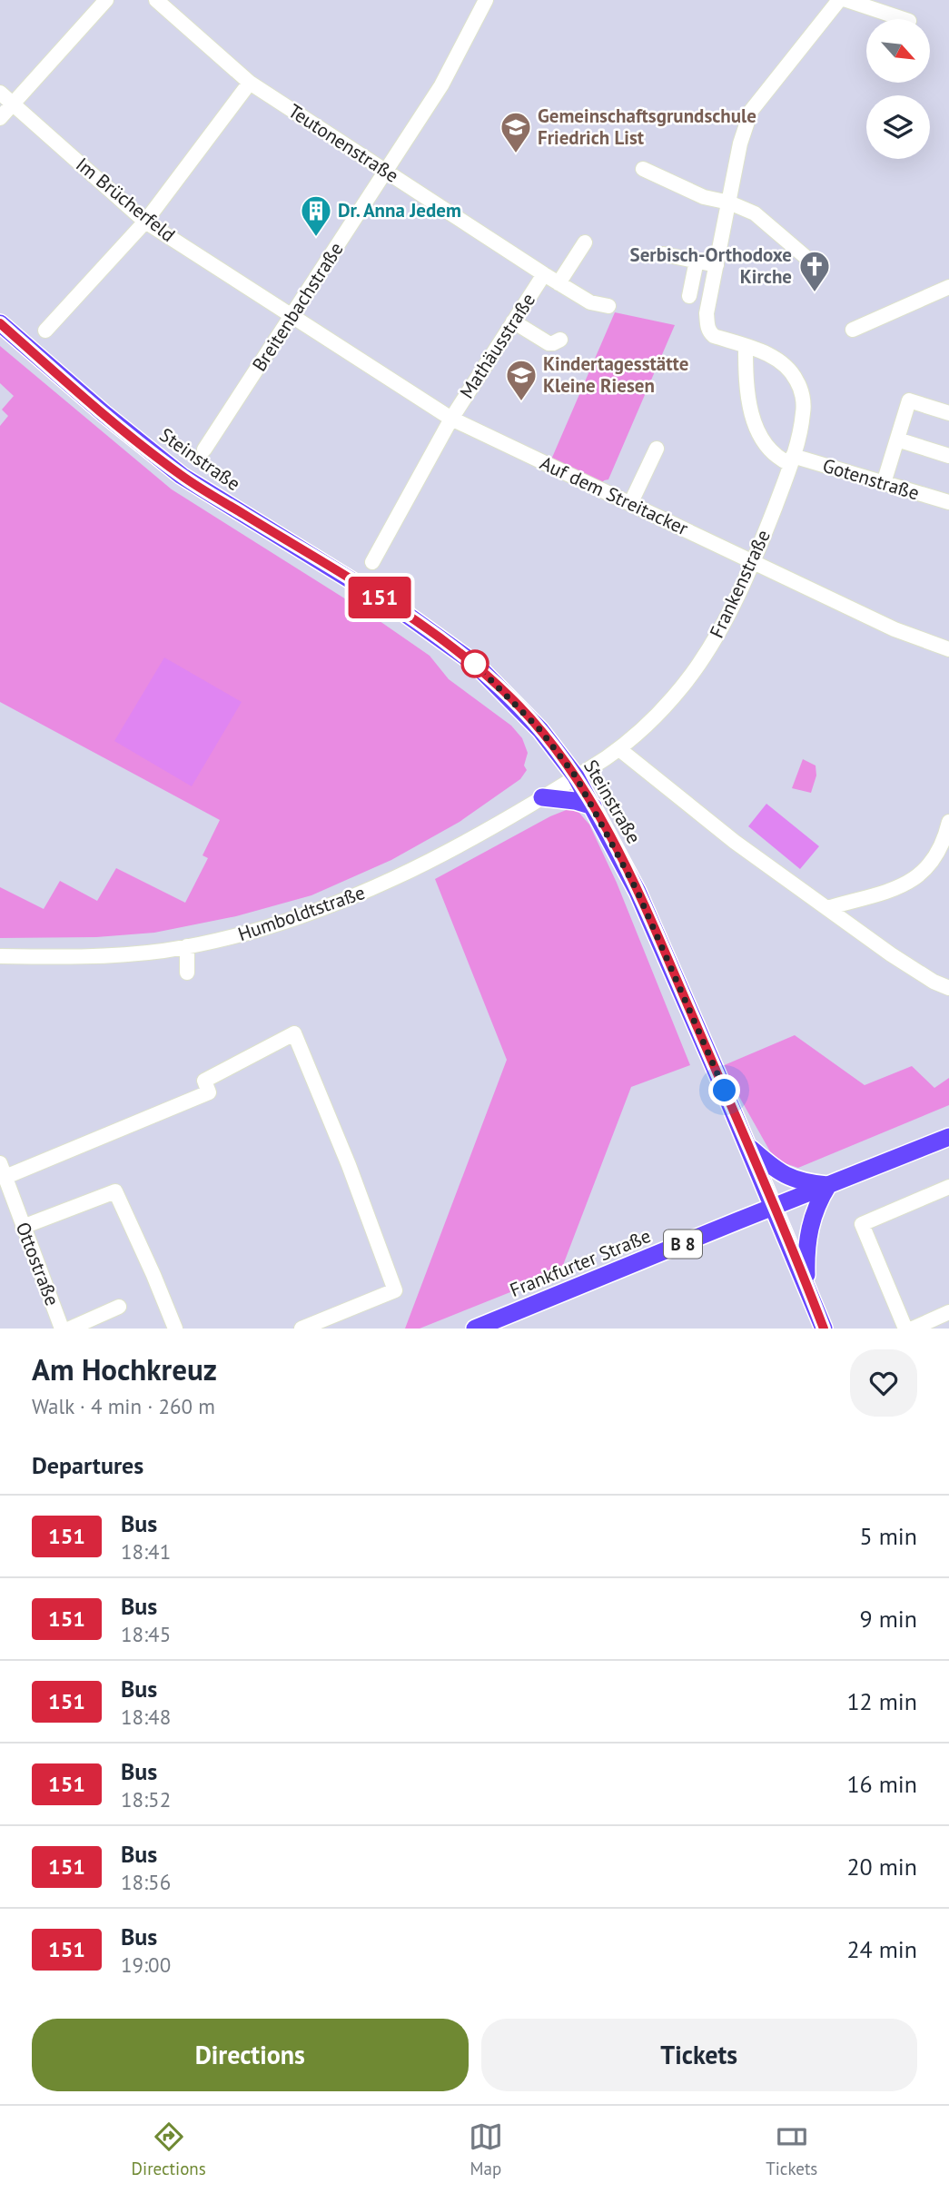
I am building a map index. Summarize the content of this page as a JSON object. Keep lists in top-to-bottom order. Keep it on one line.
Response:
{"streets":{"main road":["Steinstraße","B 8","Frankfurter Straße"],"street":["Teutonenstraße","Im Brücherfeld","Breitenbachstraße","Mathäusstraße","Gotenstraße","Auf dem Streitacker","Frankenstraße","Humboldtstraße","Ottostraße"]},"crossings":[["Teutonenstraße","Breitenbachstraße"],["Teutonenstraße","Mathäusstraße"],["Im Brücherfeld","Breitenbachstraße"],["Im Brücherfeld","Auf dem Streitacker"],["Breitenbachstraße","Auf dem Streitacker"],["Mathäusstraße","Auf dem Streitacker"],["Steinstraße","Frankenstraße"],["Steinstraße","Humboldtstraße"],["Steinstraße","Frankfurter Straße"],["Gotenstraße","Frankenstraße"],["Auf dem Streitacker","Frankenstraße"],["Frankenstraße","Humboldtstraße"]],"places":{"school or university":["Gemeinschaftsgrundschule Friedrich List","Kindertagesstätte Kleine Riesen"],"building":["Dr. Anna Jedem"],"church":["Serbisch-Orthodoxe Kirche"]},"lines":["bus line 151"],"north":"bottom right","page":{"on_map":"151","heading":[["Am Hochkreuz","Walk · 4 min · 260 m"],"Departures"],"list":[{"mark":"151","name":"Bus","note":"18:41","value":"5 min"},{"mark":"151","name":"Bus","note":"18:45","value":"9 min"},{"mark":"151","name":"Bus","note":"18:48","value":"12 min"},{"mark":"151","name":"Bus","note":"18:52","value":"16 min"},{"mark":"151","name":"Bus","note":"18:56","value":"20 min"},{"mark":"151","name":"Bus","note":"19:00","value":"24 min"}],"buttons":["Directions","Tickets"],"tabs":["Directions","Map","Tickets"]}}
